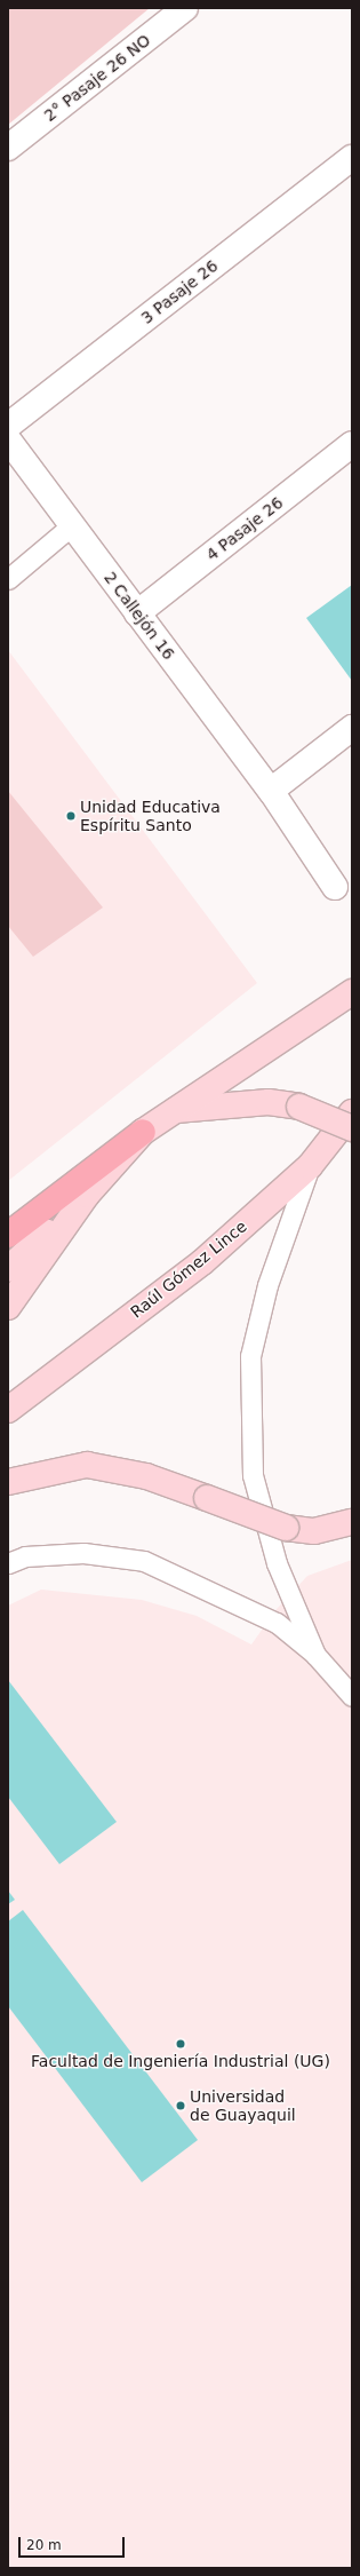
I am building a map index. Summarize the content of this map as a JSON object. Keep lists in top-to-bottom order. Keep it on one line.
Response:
{"streets":{"main road":["Raúl Gómez Lince"],"street":["2° Pasaje 26 NO","3 Pasaje 26","4 Pasaje 26","2 Callejón 16"]},"crossings":[["4 Pasaje 26","2 Callejón 16"]],"places":["Unidad Educativa Espíritu Santo","Facultad de Ingeniería Industrial (UG)","Universidad de Guayaquil"],"scale_bar":"20 m"}
